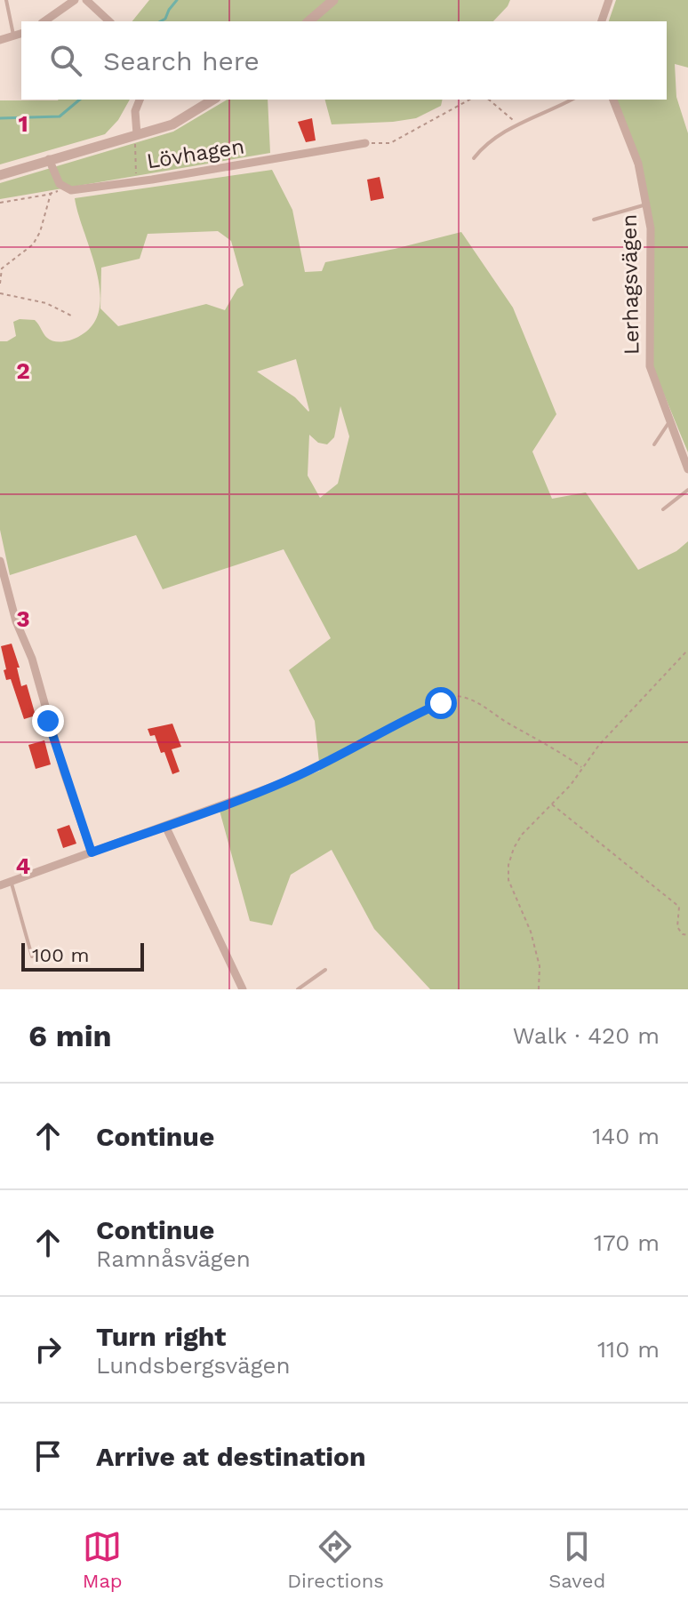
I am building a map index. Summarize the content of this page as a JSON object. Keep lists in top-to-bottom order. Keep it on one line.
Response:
{"streets":{"street":["Lövhagen","Lerhagsvägen"]},"scale_bar":"100 m","page":{"search":"Search here","scale":"100 m","heading":["6 min","Walk · 420 m"],"list":[["Continue","140 m"],["Continue","Ramnåsvägen","170 m"],["Turn right","Lundsbergsvägen","110 m"],"Arrive at destination"],"nav":["Map","Directions","Saved"]},"grid":{"rows":["1","2","3","4"]}}
